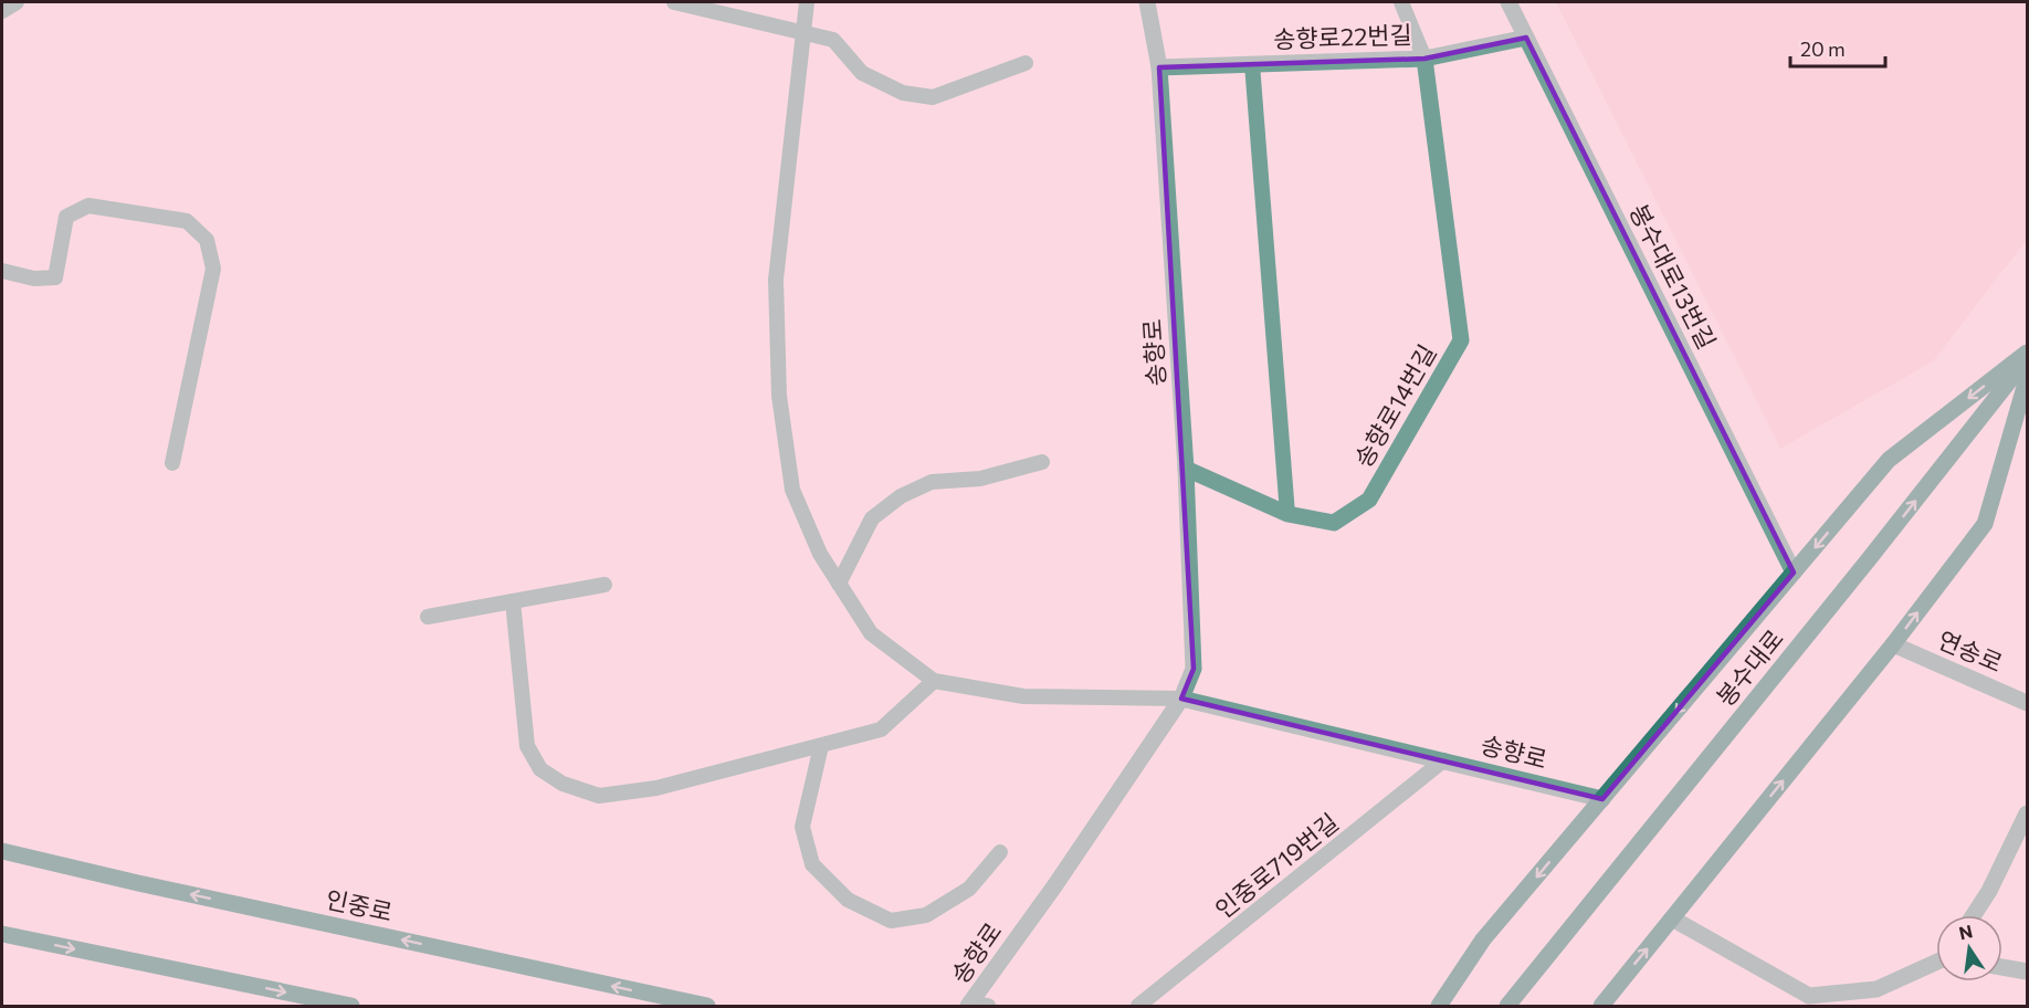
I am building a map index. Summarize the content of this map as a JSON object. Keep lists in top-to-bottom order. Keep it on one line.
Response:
{"streets":{"main road":["봉수대로","인중로"],"street":["송향로22번길","봉수대로13번길","송향로","송향로14번길","연송로"],"lane":["인중로719번길"]},"crossings":[["송향로22번길","봉수대로13번길"],["송향로22번길","송향로"],["송향로22번길","송향로14번길"],["송향로","송향로14번길"],["송향로","인중로719번길"]],"scale_bar":"20 m","north":"top"}
